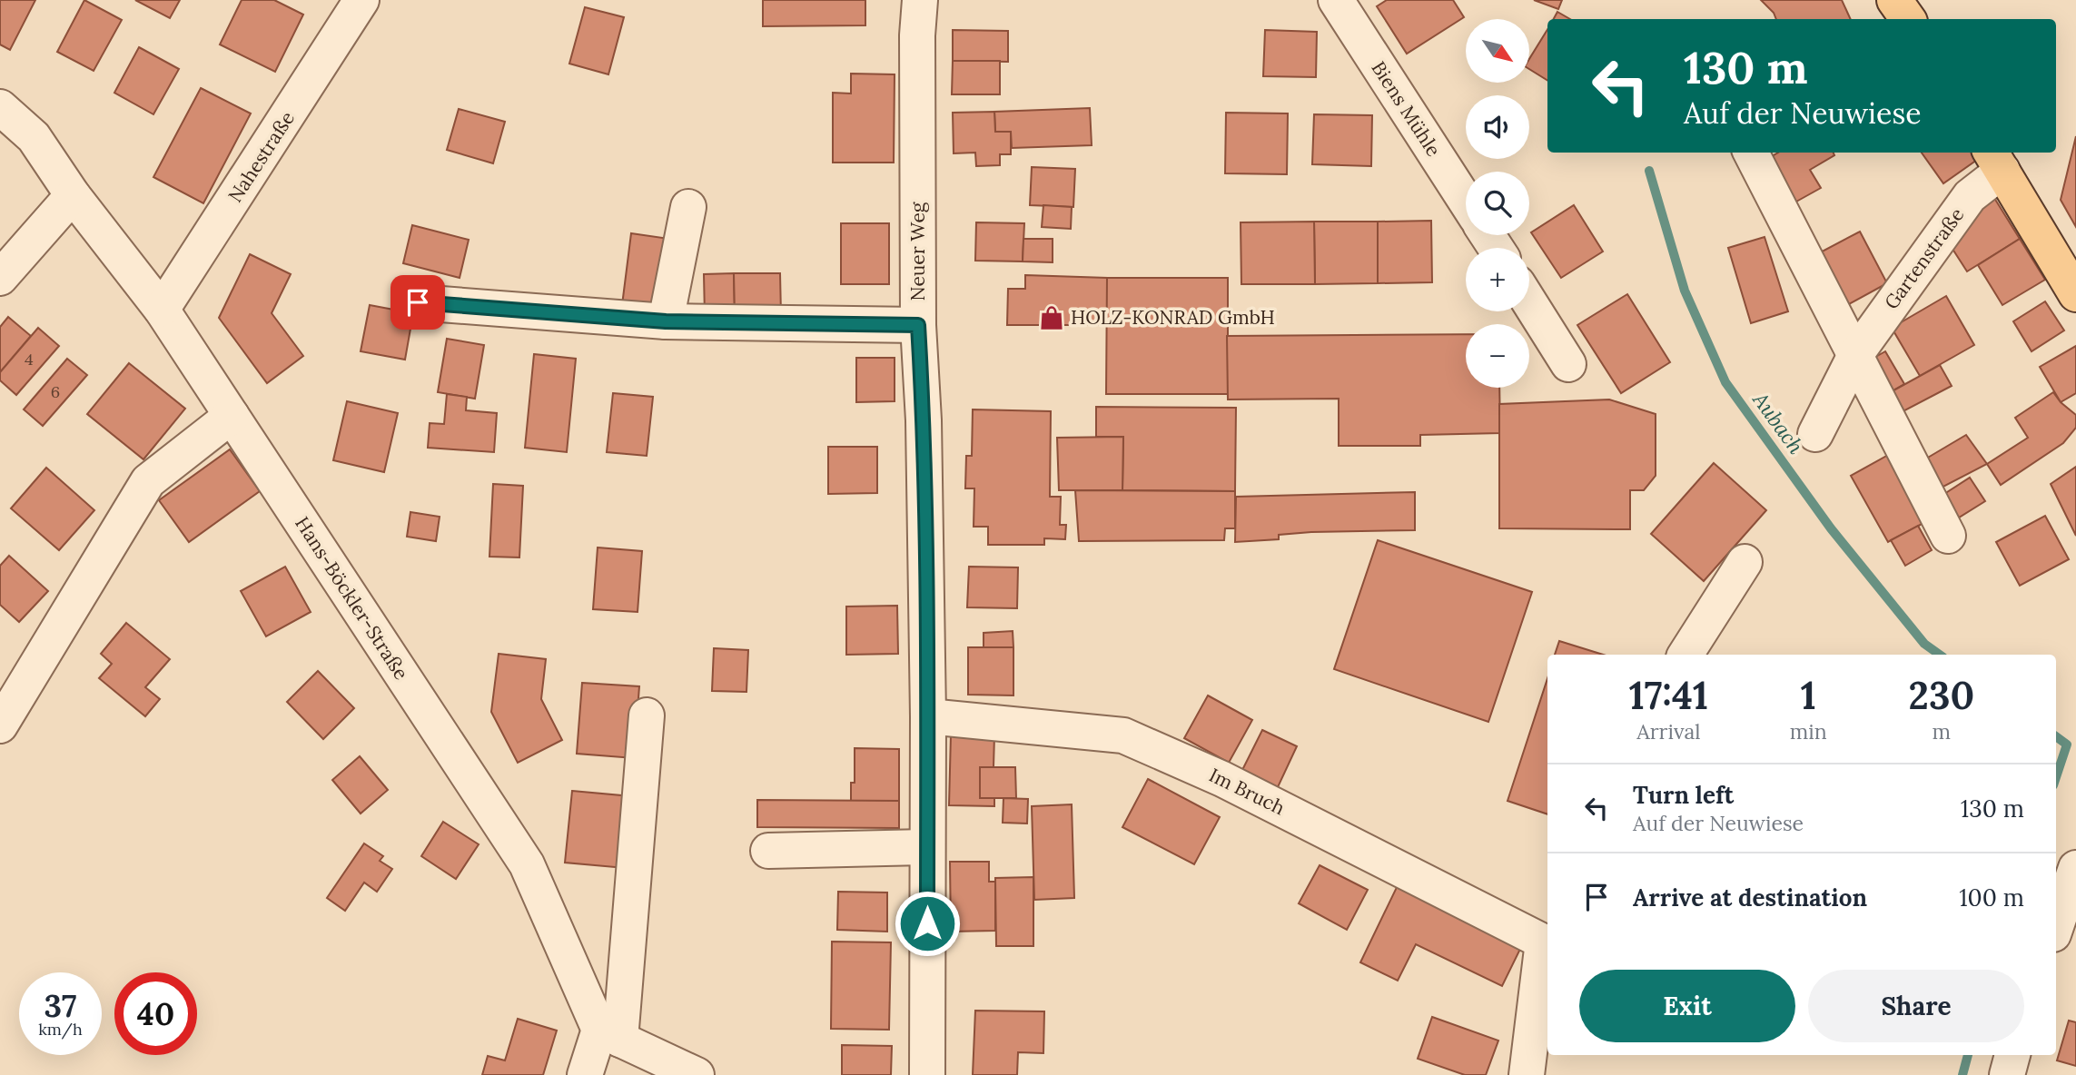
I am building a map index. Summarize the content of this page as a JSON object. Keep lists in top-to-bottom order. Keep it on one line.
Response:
{"streets":{"street":["Biens Mühle","Nahestraße","Neuer Weg","Gartenstraße","Hans-Böckler-Straße","Im Bruch"]},"crossings":[["Nahestraße","Hans-Böckler-Straße"],["Neuer Weg","Im Bruch"]],"water":["Aubach"],"places":{"shop":["HOLZ-KONRAD GmbH"]},"house_numbers":["4","6"],"north":"bottom right","page":{"map_buttons":["+","−"],"turn":["130 m","Auf der Neuwiese"],"eta":["17:41","Arrival","1","min","230","m"],"list":[{"name":"Turn left","note":"Auf der Neuwiese","value":"130 m"},{"name":"Arrive at destination","value":"100 m"}],"buttons":["Exit","Share"],"speed":"37 km/h","limit":"40"}}
